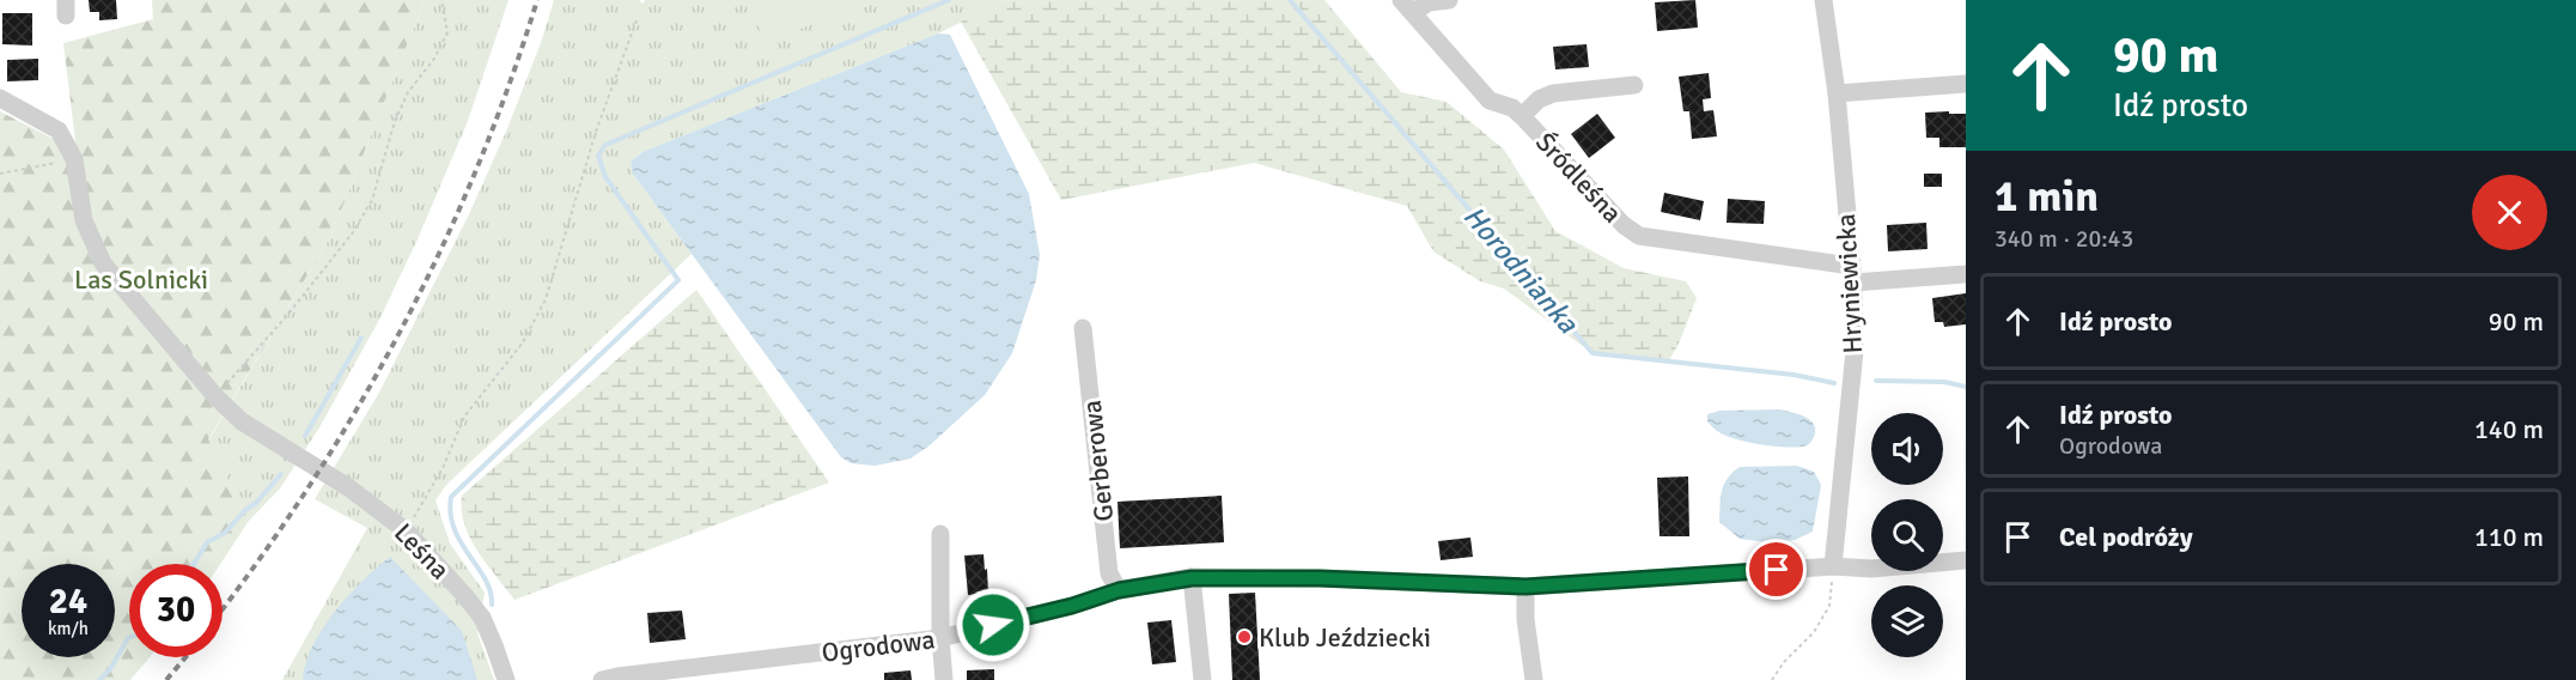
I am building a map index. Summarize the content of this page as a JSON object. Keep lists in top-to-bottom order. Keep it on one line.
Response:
{"streets":{"street":["Śródleśna","Hryniewicka","Gerberowa","Leśna","Ogrodowa"]},"crossings":[["Śródleśna","Hryniewicka"],["Gerberowa","Ogrodowa"]],"water":["Horodnianka"],"parks":["Las Solnicki"],"places":["Klub Jeździecki"],"page":{"turn":["90 m","Idź prosto"],"heading":["1 min","340 m · 20:43"],"list":[{"name":"Idź prosto","value":"90 m"},{"name":"Idź prosto","note":"Ogrodowa","value":"140 m"},{"name":"Cel podróży","value":"110 m"}],"speed":"24 km/h","limit":"30"}}
